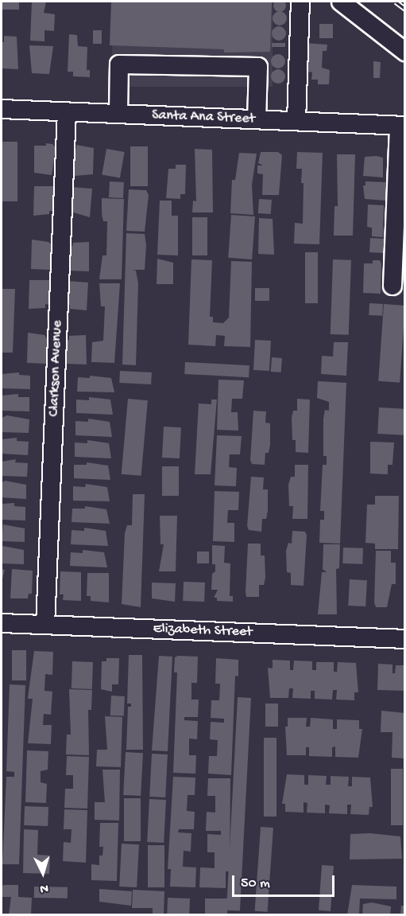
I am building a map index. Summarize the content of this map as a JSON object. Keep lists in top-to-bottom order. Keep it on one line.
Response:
{"streets":{"street":["Santa Ana Street","Clarkson Avenue","Elizabeth Street"]},"crossings":[["Santa Ana Street","Clarkson Avenue"],["Clarkson Avenue","Elizabeth Street"]],"scale_bar":"50 m","north":"bottom"}
